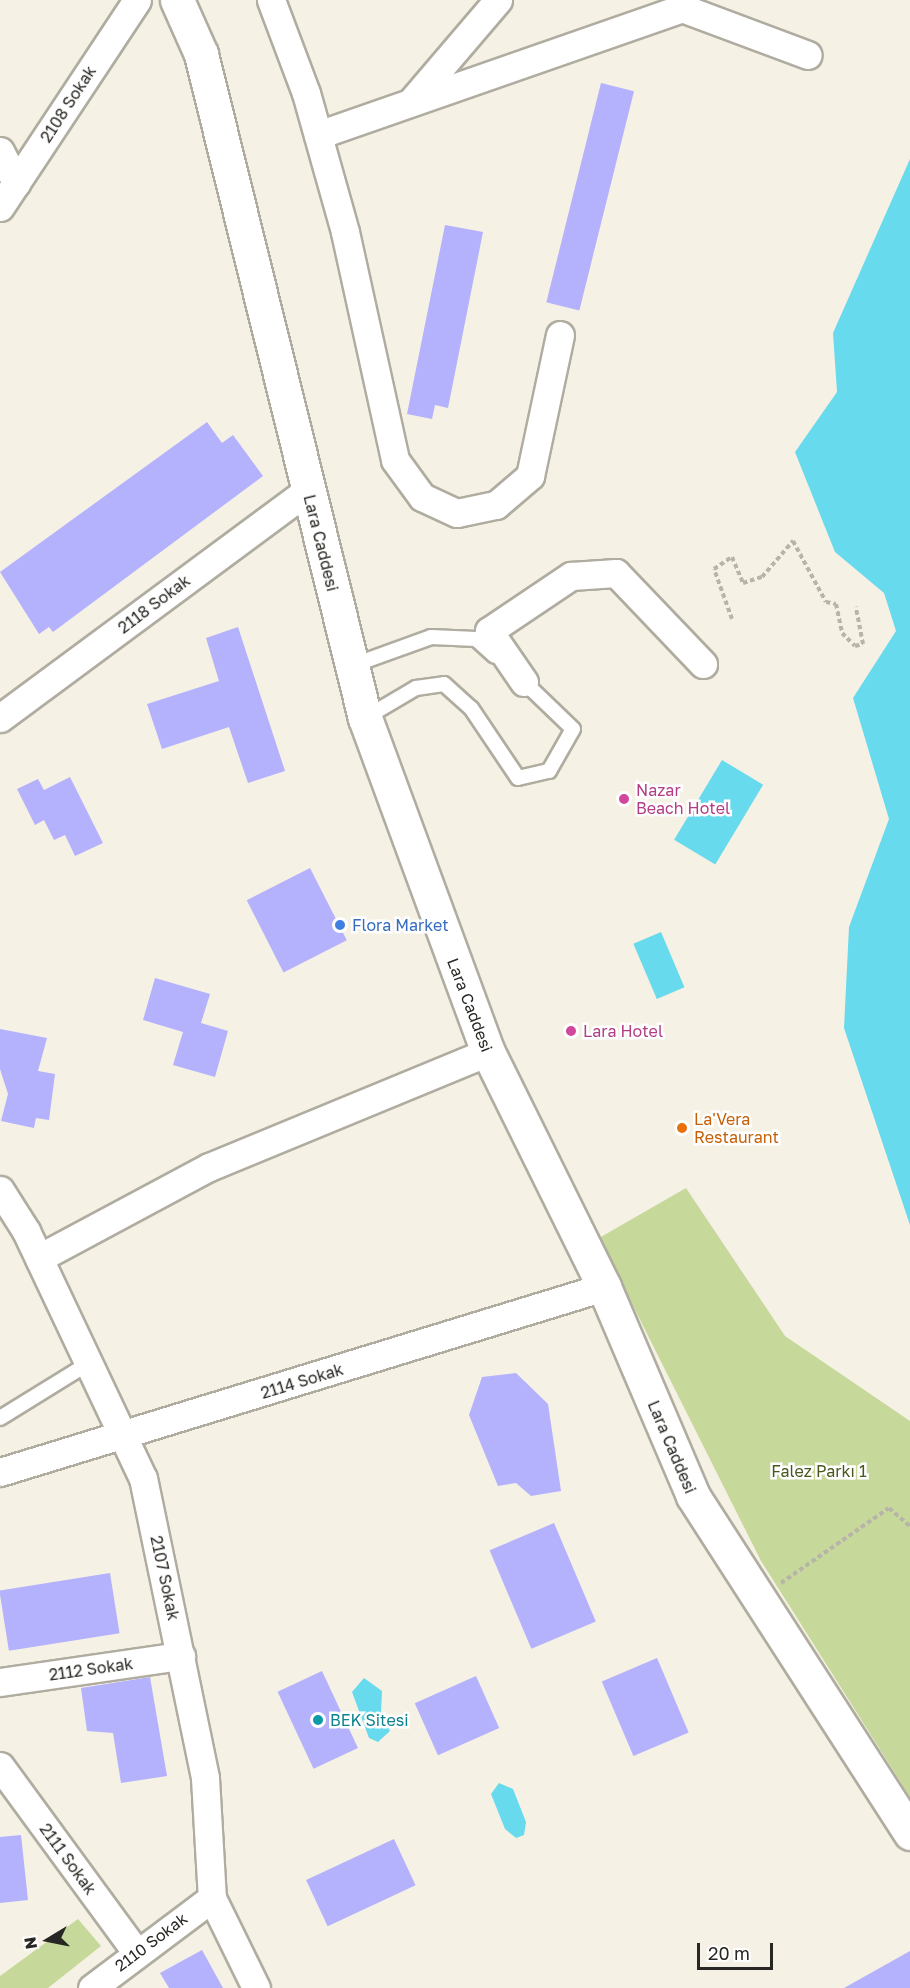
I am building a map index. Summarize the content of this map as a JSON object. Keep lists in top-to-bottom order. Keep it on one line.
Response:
{"streets":{"street":["2108 Sokak","Lara Caddesi","2118 Sokak","2114 Sokak","2107 Sokak","2112 Sokak","2111 Sokak","2110 Sokak"]},"crossings":[["Lara Caddesi","2118 Sokak"],["Lara Caddesi","2114 Sokak"],["2114 Sokak","2107 Sokak"],["2107 Sokak","2112 Sokak"],["2107 Sokak","2110 Sokak"],["2111 Sokak","2110 Sokak"]],"parks":["Falez Parkı 1"],"places":["Nazar Beach Hotel","Flora Market","Lara Hotel","La'Vera Restaurant","BEK Sitesi"],"scale_bar":"20 m","north":"left"}
